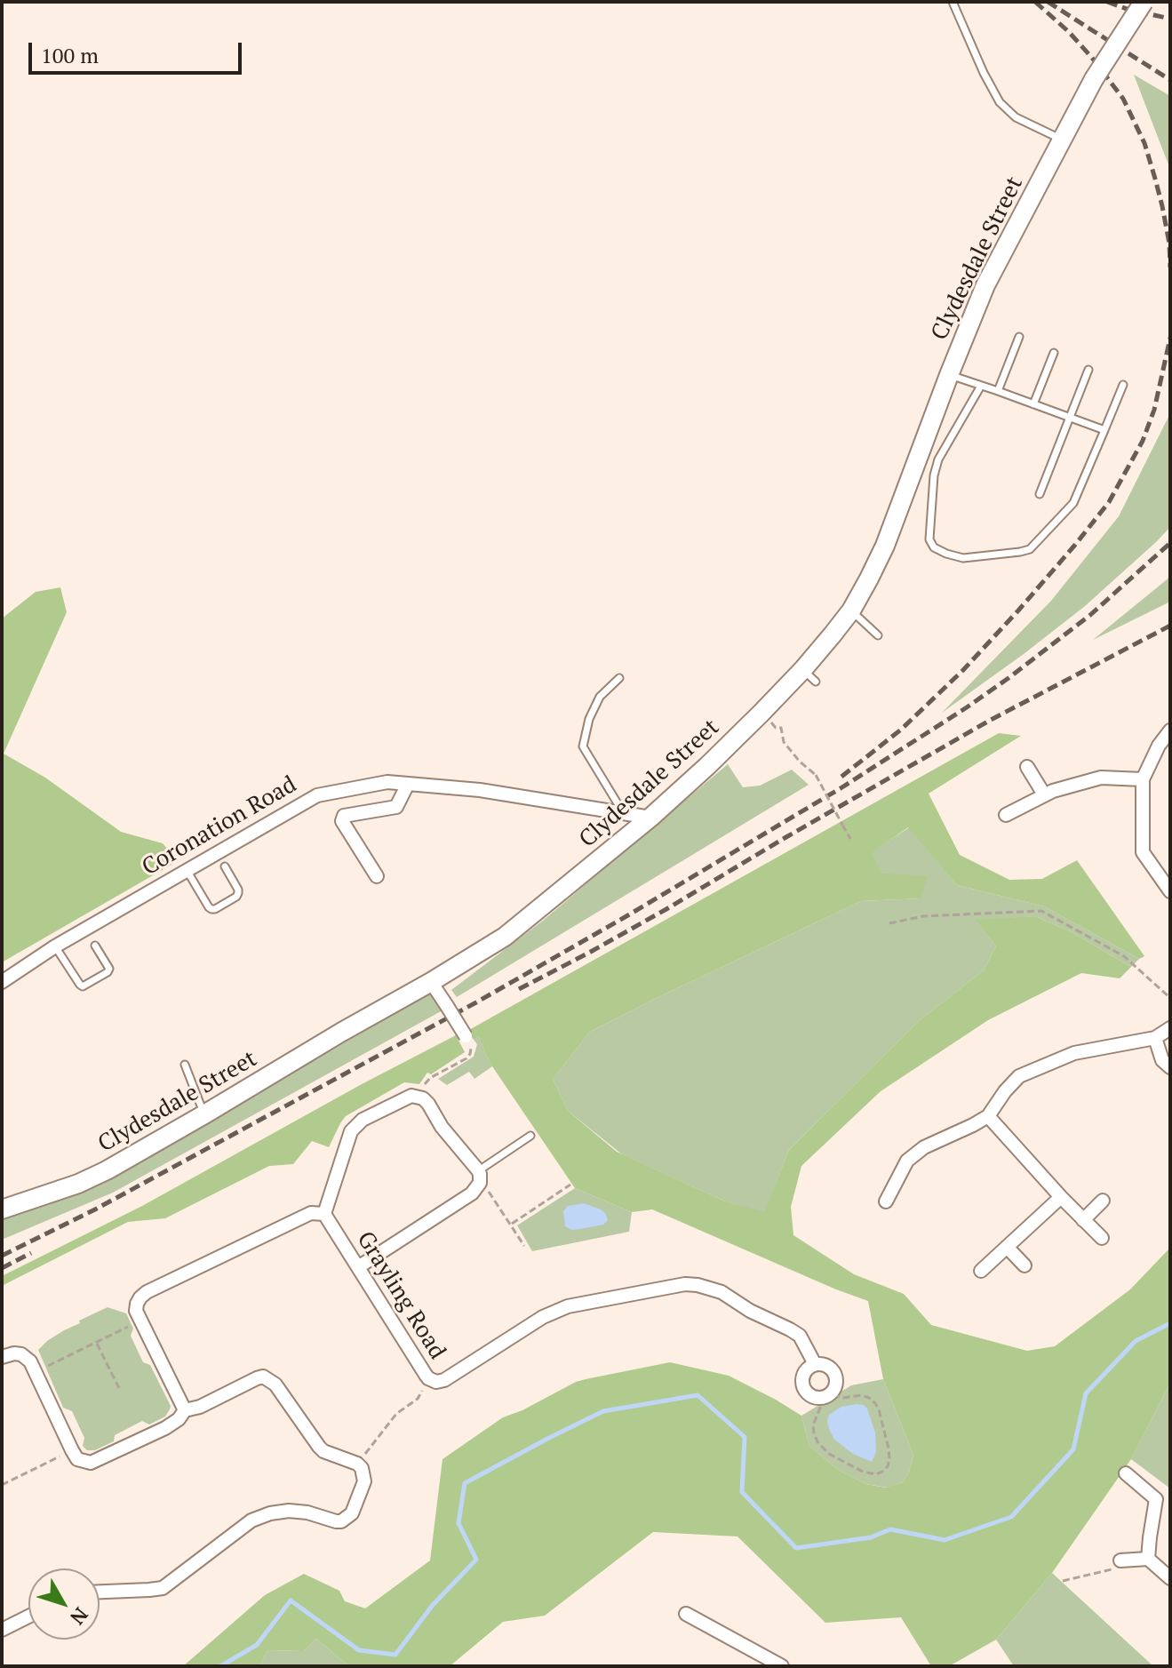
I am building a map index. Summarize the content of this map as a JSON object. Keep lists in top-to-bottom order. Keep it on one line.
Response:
{"streets":{"main road":["Clydesdale Street"],"street":["Coronation Road","Grayling Road"]},"crossings":[["Clydesdale Street","Coronation Road"]],"scale_bar":"100 m","north":"bottom right"}
